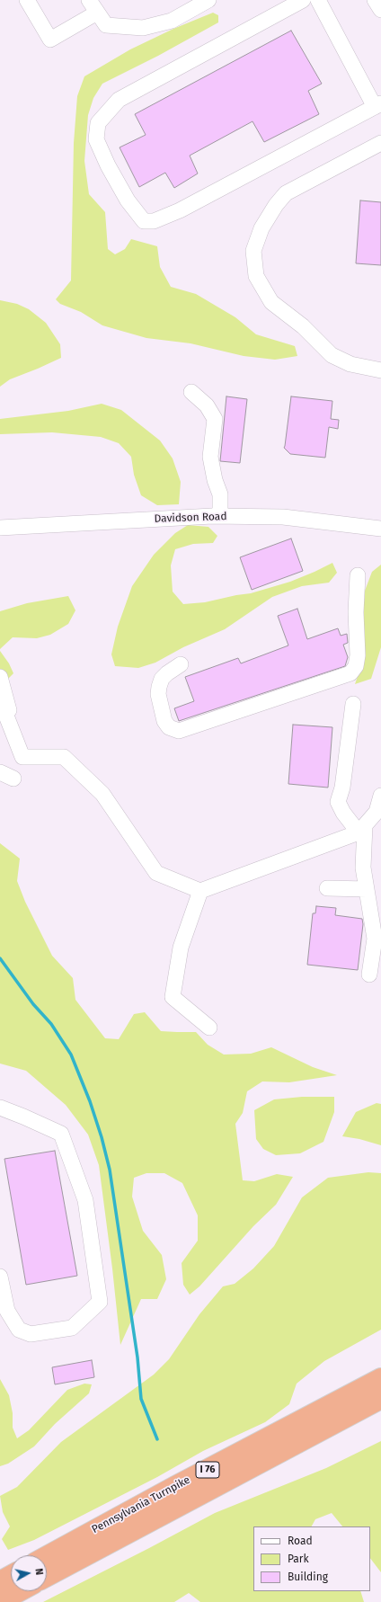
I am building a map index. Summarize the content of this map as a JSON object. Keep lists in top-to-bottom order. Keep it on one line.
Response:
{"streets":{"highway":["I 76","Pennsylvania Turnpike"],"street":["Davidson Road"]},"legend":["Road","Park","Building"],"north":"right"}
